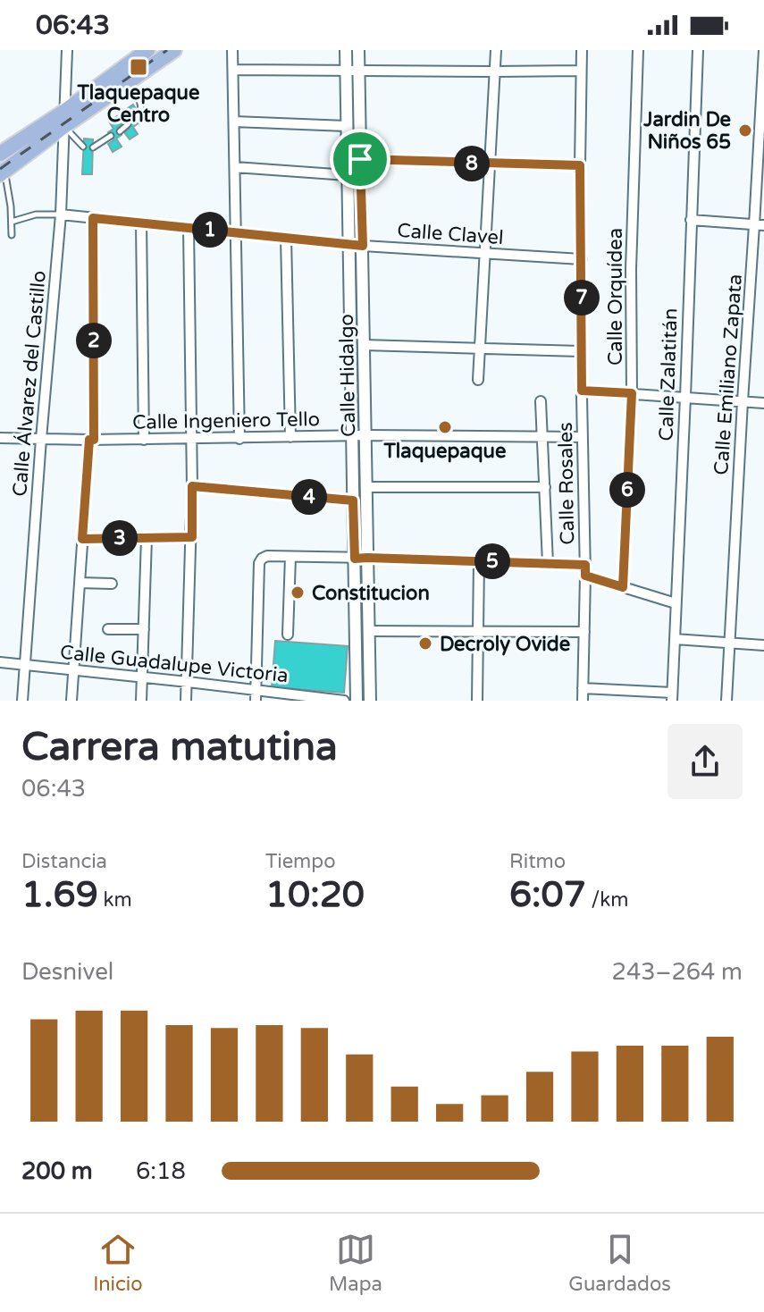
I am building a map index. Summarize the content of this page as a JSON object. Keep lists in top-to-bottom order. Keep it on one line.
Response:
{"streets":{"street":["Calle Clavel","Calle Orquídea","Calle Zalatitán","Calle Emiliano Zapata","Calle Hidalgo","Calle Álvarez del Castillo","Calle Ingeniero Tello","Calle Rosales","Calle Guadalupe Victoria"]},"crossings":[["Calle Clavel","Calle Hidalgo"],["Calle Clavel","Calle Álvarez del Castillo"],["Calle Clavel","Calle Rosales"],["Calle Hidalgo","Calle Ingeniero Tello"],["Calle Álvarez del Castillo","Calle Ingeniero Tello"],["Calle Álvarez del Castillo","Calle Guadalupe Victoria"],["Calle Ingeniero Tello","Calle Rosales"]],"places":{"transit":["Tlaquepaque Centro"],"other":["Jardin De Niños 65","Tlaquepaque","Constitucion","Decroly Ovide"]},"page":{"status":"06:43","pins":["8","1","7","2","6","4","3","5"],"heading":["Carrera matutina","06:43"],"stats":[["Distancia","1.69 km"],["Tiempo","10:20"],["Ritmo","6:07 /km"]],"chart":["Desnivel","243–264 m"],"list":[{"name":"200 m","note":"6:18"}],"tabs":["Inicio","Mapa","Guardados"]}}
